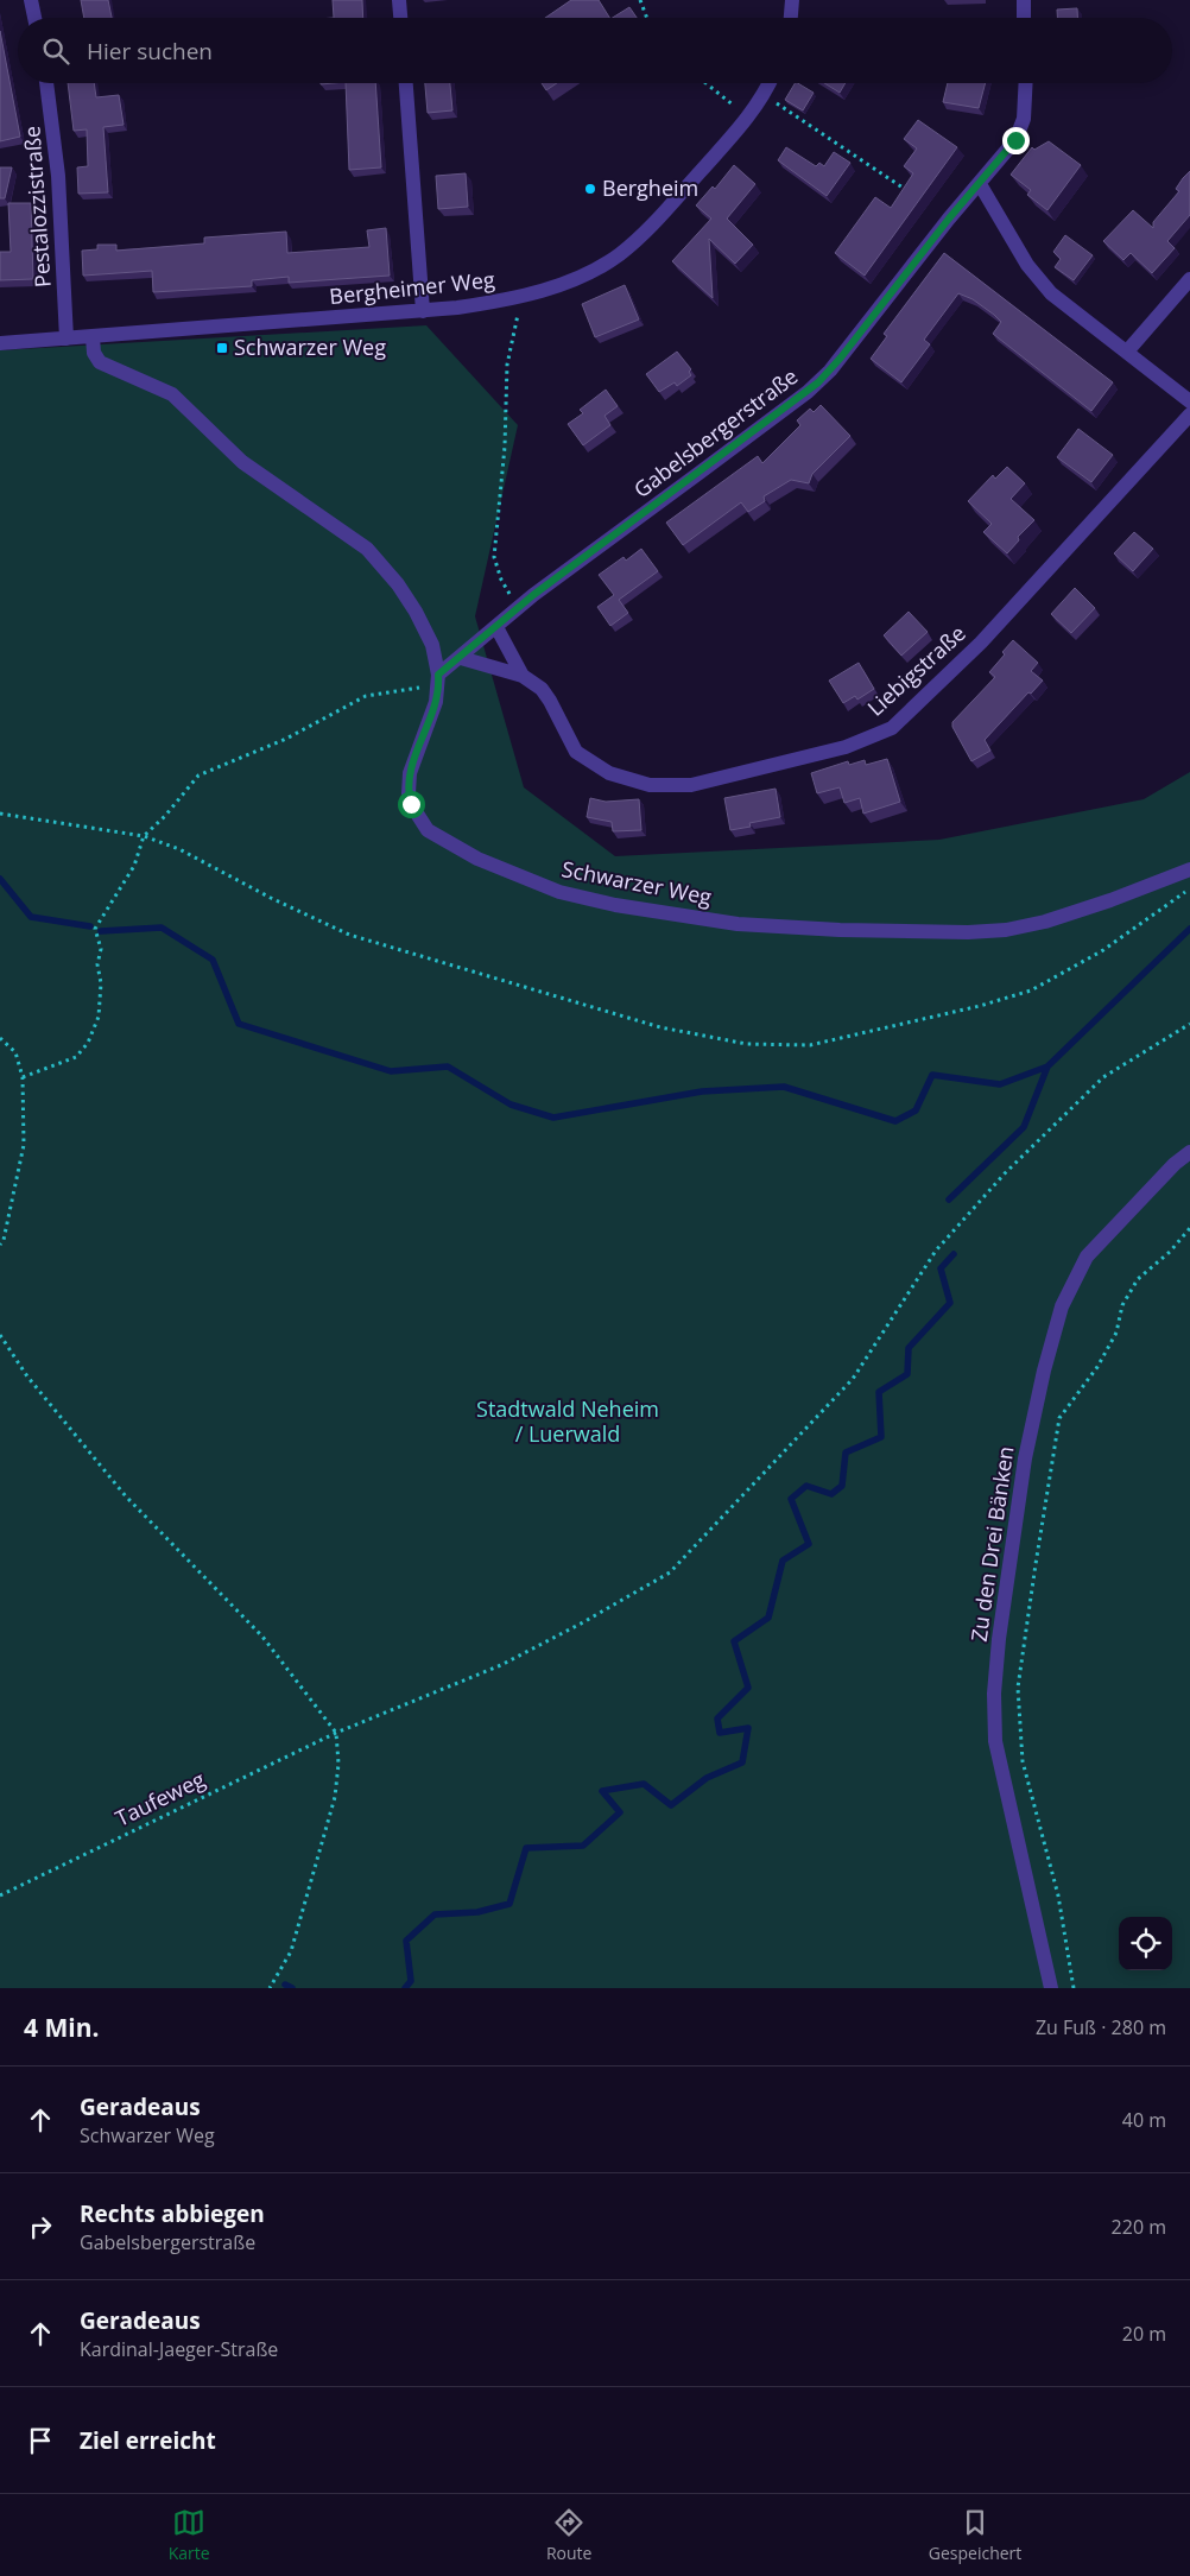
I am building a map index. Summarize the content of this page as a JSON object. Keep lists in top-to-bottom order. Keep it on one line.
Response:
{"streets":{"street":["Pestalozzistraße","Bergheimer Weg","Gabelsbergerstraße","Liebigstraße","Schwarzer Weg","Zu den Drei Bänken"],"path":["Taufeweg"]},"crossings":[["Pestalozzistraße","Bergheimer Weg"],["Bergheimer Weg","Schwarzer Weg"],["Gabelsbergerstraße","Liebigstraße"],["Gabelsbergerstraße","Schwarzer Weg"]],"parks":["Stadtwald Neheim / Luerwald"],"places":{"other":["Bergheim"],"transit":["Schwarzer Weg"]},"page":{"search":"Hier suchen","heading":["4 Min.","Zu Fuß · 280 m"],"list":[["Geradeaus","Schwarzer Weg","40 m"],["Rechts abbiegen","Gabelsbergerstraße","220 m"],["Geradeaus","Kardinal-Jaeger-Straße","20 m"],"Ziel erreicht"],"nav":["Karte","Route","Gespeichert"]}}
